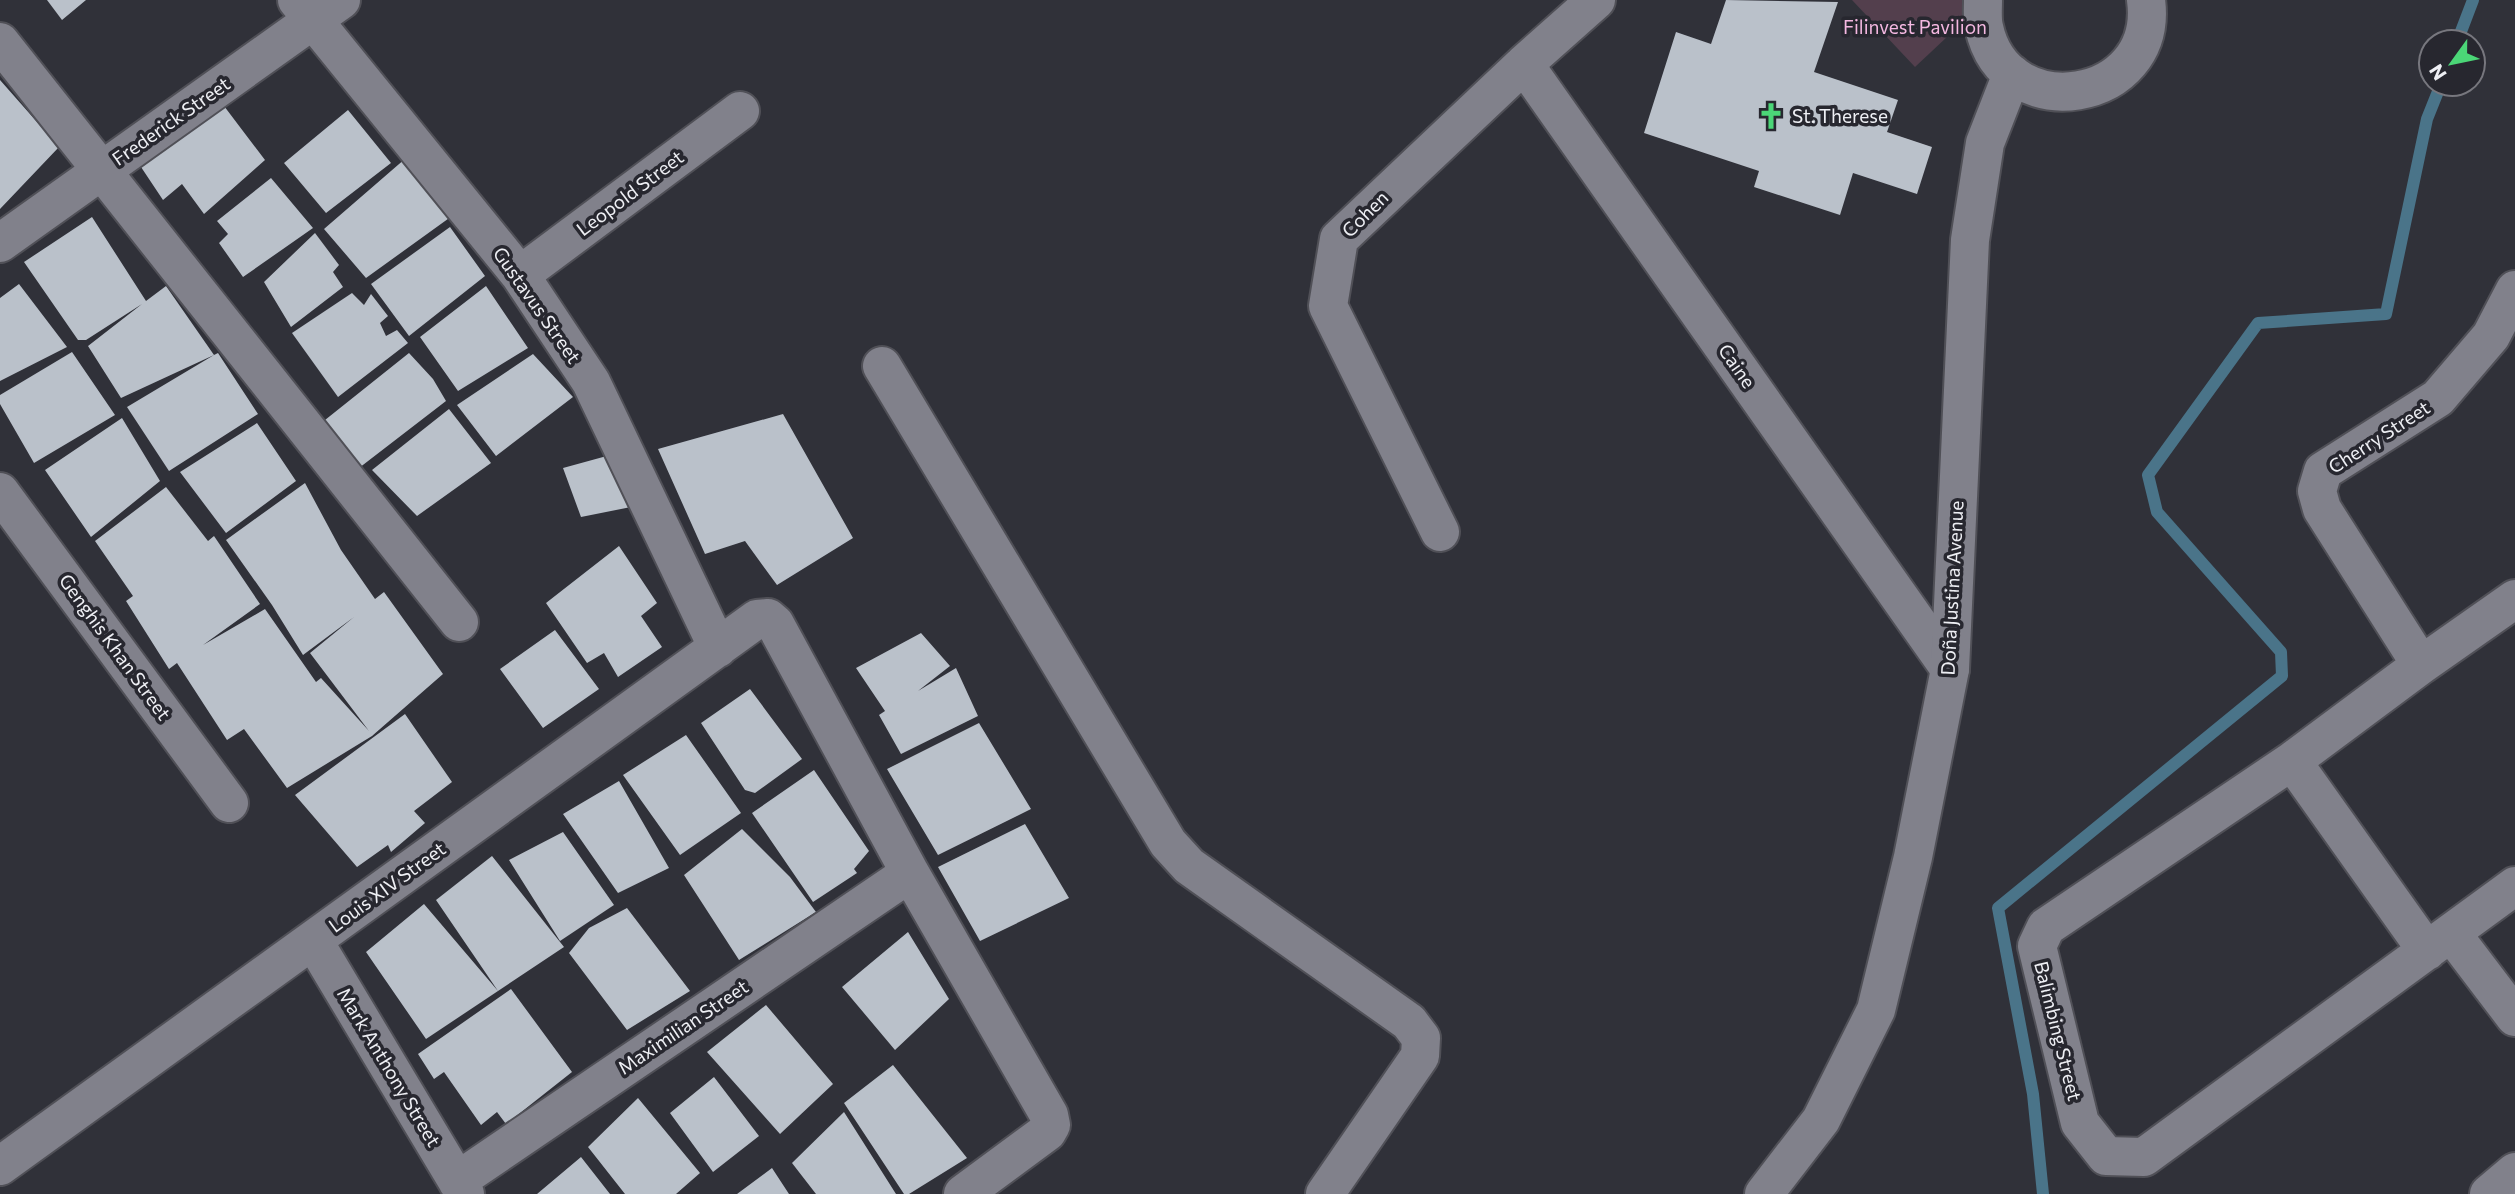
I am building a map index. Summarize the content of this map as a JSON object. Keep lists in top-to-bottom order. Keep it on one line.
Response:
{"streets":{"street":["Frederick Street","Leopold Street","Cohen","Gustavus Street","Caine","Cherry Street","Doña Justina Avenue","Genghis Khan Street","Louis XIV Street","Maximilian Street","Balimbing Street","Mark Anthony Street"]},"crossings":[["Frederick Street","Gustavus Street"],["Leopold Street","Gustavus Street"],["Cohen","Caine"],["Gustavus Street","Louis XIV Street"],["Caine","Doña Justina Avenue"],["Cherry Street","Balimbing Street"],["Louis XIV Street","Maximilian Street"],["Louis XIV Street","Mark Anthony Street"],["Maximilian Street","Mark Anthony Street"]],"parks":["Filinvest Pavilion"],"places":{"church":["St. Therese"]},"north":"bottom left"}
